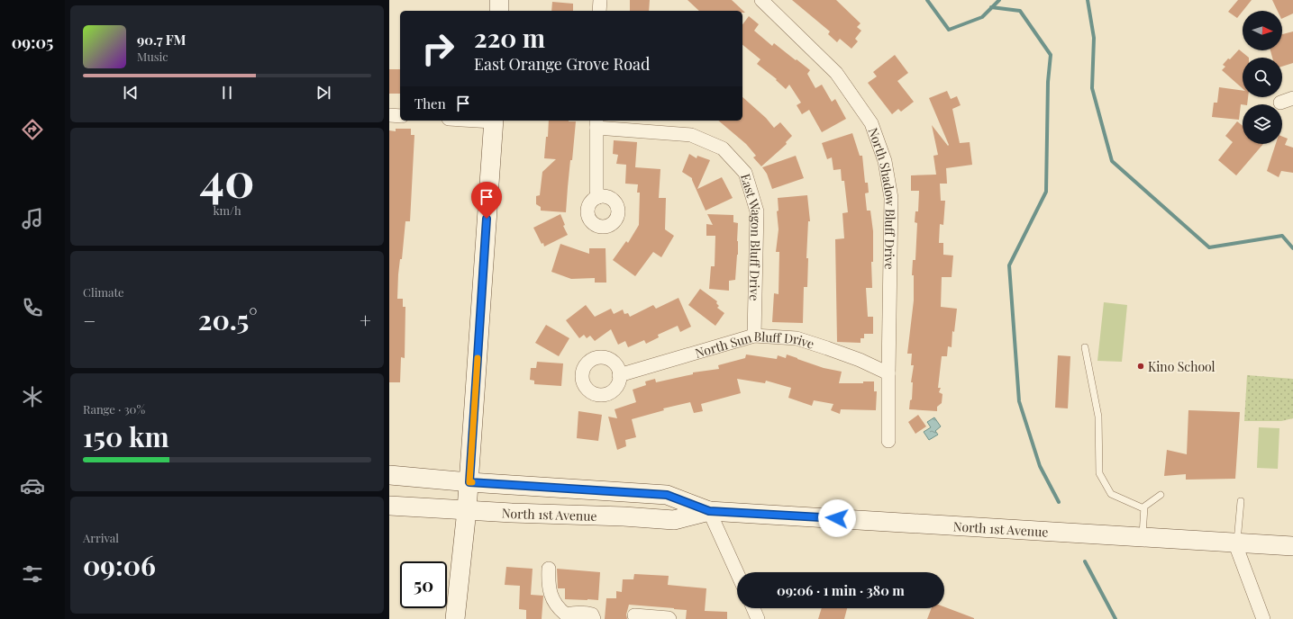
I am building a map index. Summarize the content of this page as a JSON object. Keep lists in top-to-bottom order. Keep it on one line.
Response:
{"streets":{"main road":["North 1st Avenue"],"street":["North Shadow Bluff Drive","East Wagon Bluff Drive","North Sun Bluff Drive"]},"crossings":[["North Shadow Bluff Drive","North Sun Bluff Drive"],["East Wagon Bluff Drive","North Sun Bluff Drive"]],"places":["Kino School"],"north":"right","page":{"tabs":"09:05","turn":["220 m","East Orange Grove Road"],"song":["90.7 FM","Music"],"then":"Then","tile":[["40","km/h"],"Climate",["Range · 30%","150 km"],["Arrival","09:06"]],"heat":["−","20.5°","+"],"limit":"50","trip":"09:06 · 1 min · 380 m"}}
